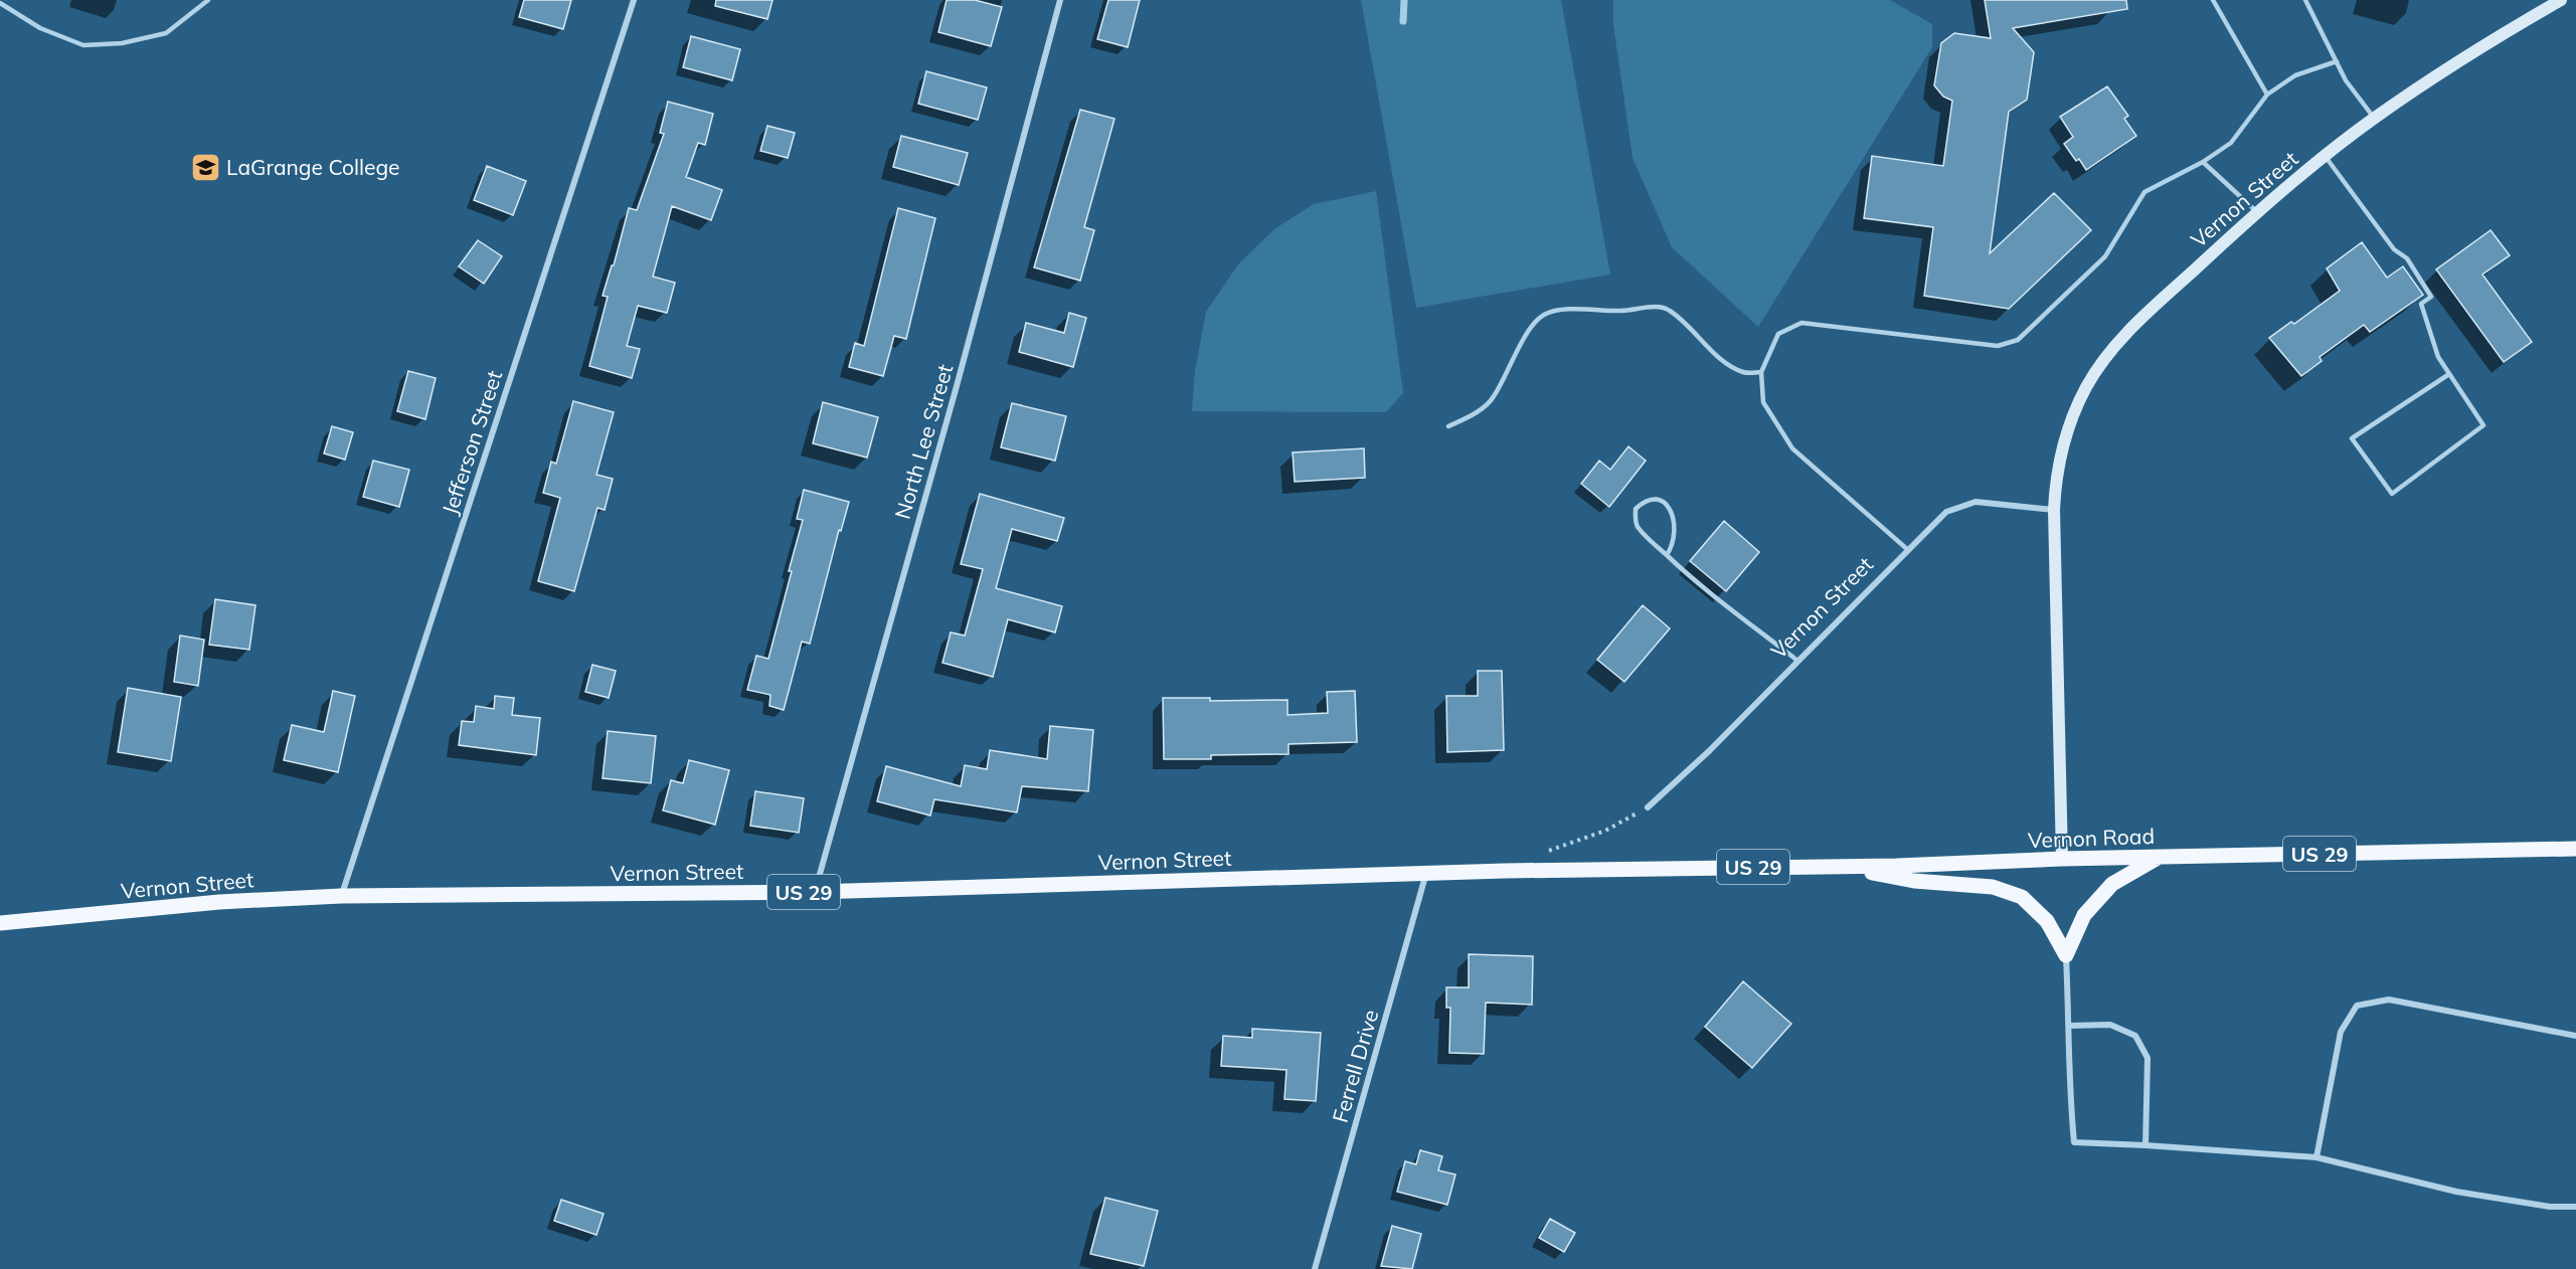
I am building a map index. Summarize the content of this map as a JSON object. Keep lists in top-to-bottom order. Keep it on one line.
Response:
{"streets":{"main road":["Vernon Street","Vernon Road","US 29"],"street":["North Lee Street","Jefferson Street","Ferrell Drive"]},"crossings":[["Vernon Street","North Lee Street"],["Vernon Street","Jefferson Street"],["Vernon Street","Vernon Road"],["Vernon Street","Ferrell Drive"]],"places":{"school or university":["LaGrange College"]}}
